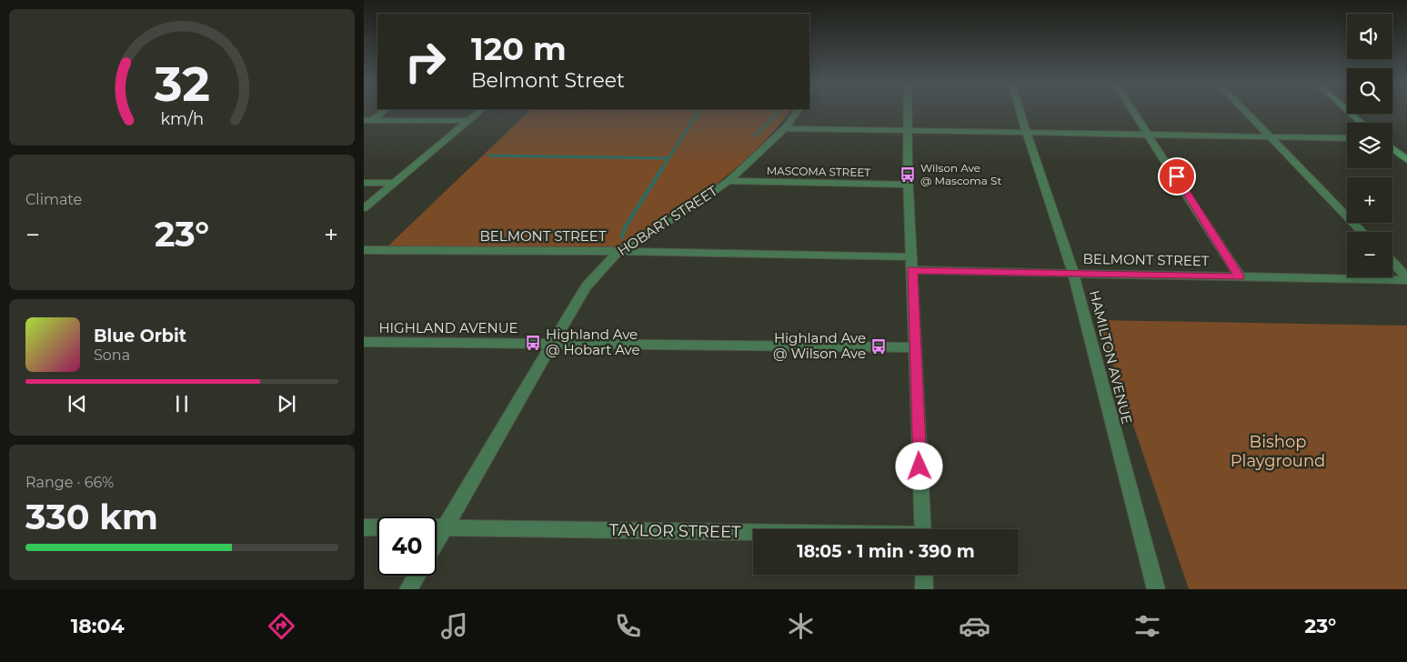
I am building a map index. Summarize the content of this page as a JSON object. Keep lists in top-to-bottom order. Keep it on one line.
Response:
{"streets":{"street":["MASCOMA STREET","HOBART STREET","BELMONT STREET","HIGHLAND AVENUE","HAMILTON AVENUE","TAYLOR STREET"]},"crossings":[["MASCOMA STREET","HOBART STREET"],["HOBART STREET","BELMONT STREET"],["HOBART STREET","HIGHLAND AVENUE"],["HOBART STREET","TAYLOR STREET"],["BELMONT STREET","HAMILTON AVENUE"]],"parks":["Bishop Playground"],"places":{"bus stop":["Wilson Ave @ Mascoma St","Highland Ave @ Hobart Ave","Highland Ave @ Wilson Ave"]},"page":{"map_buttons":["+","−"],"turn":["120 m","Belmont Street"],"tile":["Climate",["Range · 66%","330 km"]],"heat":["−","23°","+"],"song":["Blue Orbit","Sona"],"limit":"40","trip":"18:05 · 1 min · 390 m","tabs":["18:04","23°"],"gauge":["32","km/h"]}}
